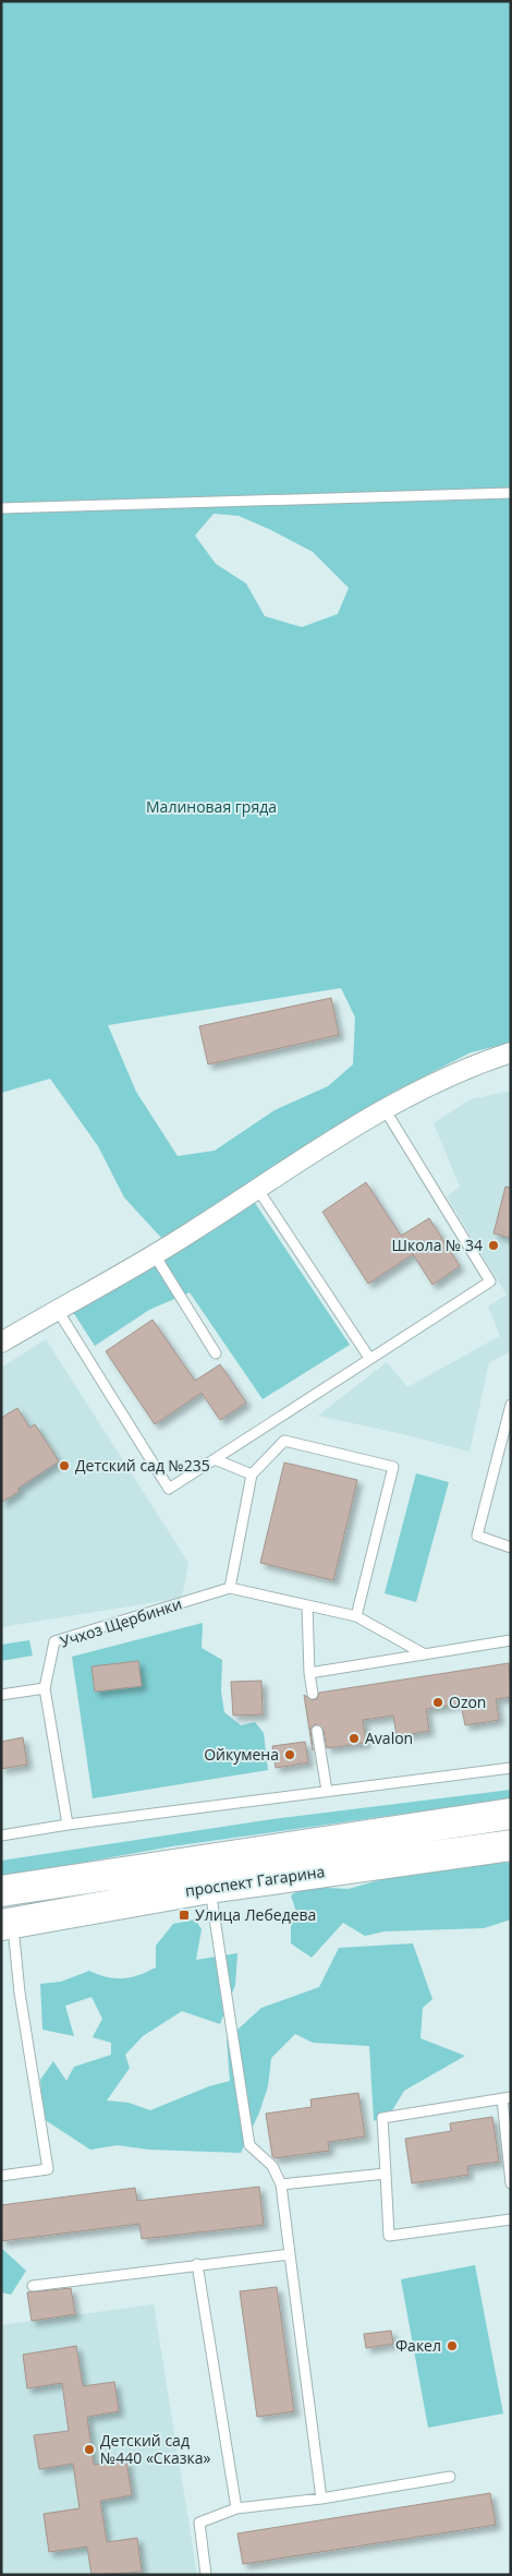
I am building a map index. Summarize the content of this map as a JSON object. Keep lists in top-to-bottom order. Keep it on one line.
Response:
{"streets":{"main road":["проспект Гагарина"],"lane":["Учхоз Щербинки"]},"parks":["Малиновая гряда"],"places":{"other":["Школа № 34","Детский сад №235","Ozon","Avalon","Ойкумена","Факел","Детский сад №440 «Сказка»"],"transit":["Улица Лебедева"]}}
